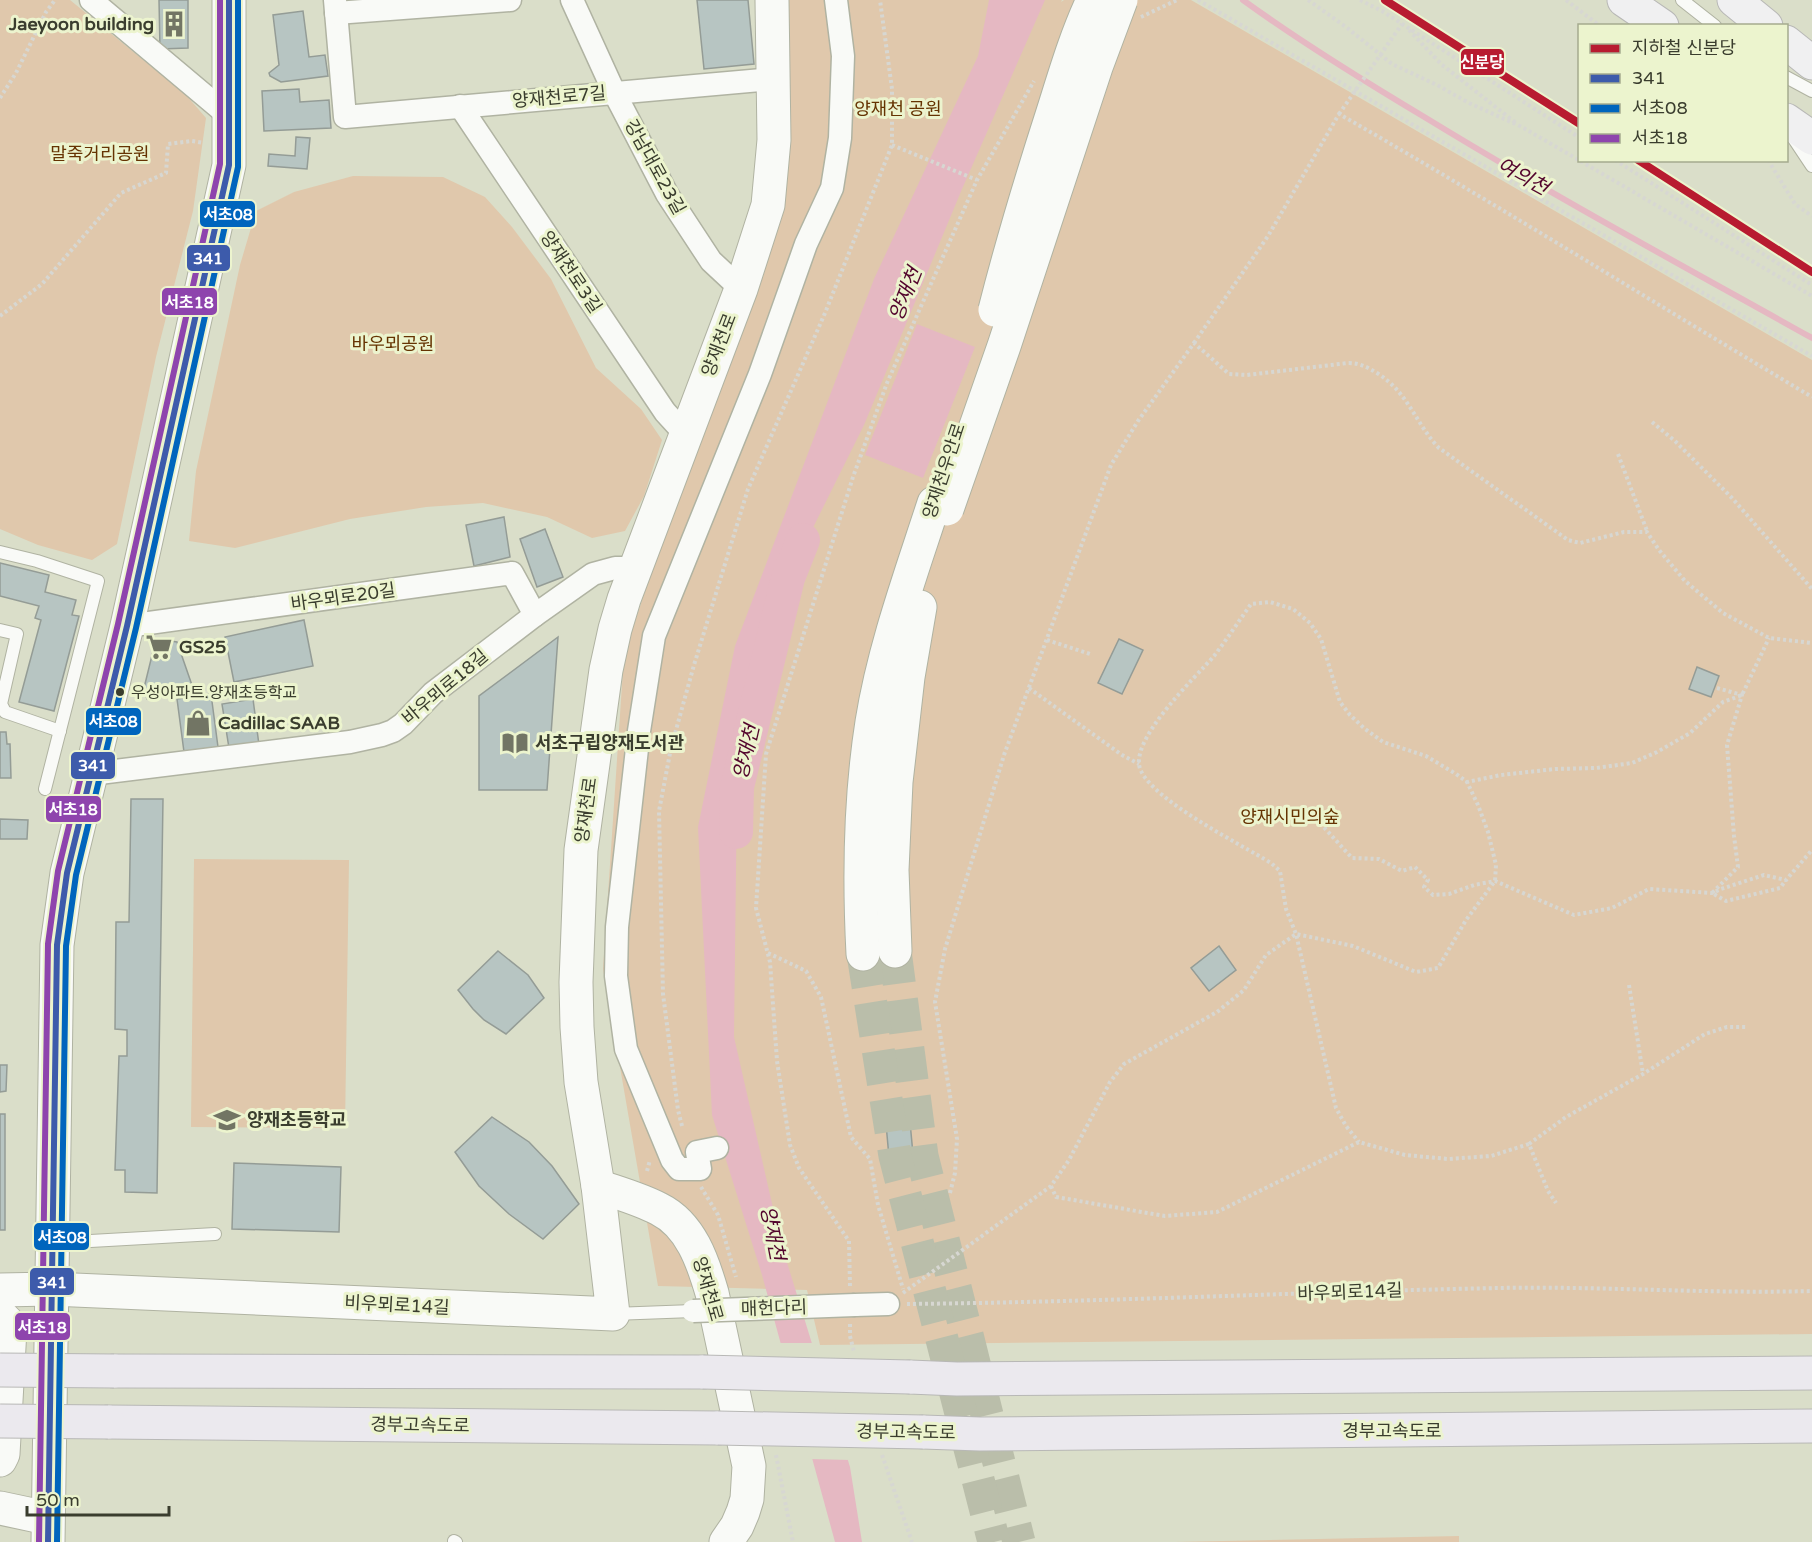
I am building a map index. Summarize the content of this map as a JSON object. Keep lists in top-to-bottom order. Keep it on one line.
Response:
{"streets":{"highway":["경부고속도로"],"street":["양재천로7길","강남대로23길","양재천로3길","양재천로","양재천우안로","바우뫼로20길","바우뫼로18길","비우뫼로14길","매헌다리"],"path":["바우뫼로14길"]},"crossings":[["양재천로7길","강남대로23길"],["양재천로7길","양재천로3길"],["양재천로7길","양재천로"],["강남대로23길","양재천로"],["양재천로3길","양재천로"],["양재천로","바우뫼로18길"],["바우뫼로20길","바우뫼로18길"],["바우뫼로14길","매헌다리"]],"water":["여의천","양재천"],"parks":["양재천 공원","말죽거리공원","바우뫼공원","양재시민의숲"],"places":{"building":["Jaeyoon building"],"supermarket":["GS25"],"other":["우성아파트.양재초등학교"],"shop":["Cadillac SAAB"],"library":["서초구립양재도서관"],"school or university":["양재초등학교"]},"lines":["metro line 신분당","transit line 341","transit line 서초08","transit line 서초18"],"legend":["지하철 신분당","341","서초08","서초18"],"scale_bar":"50 m"}
